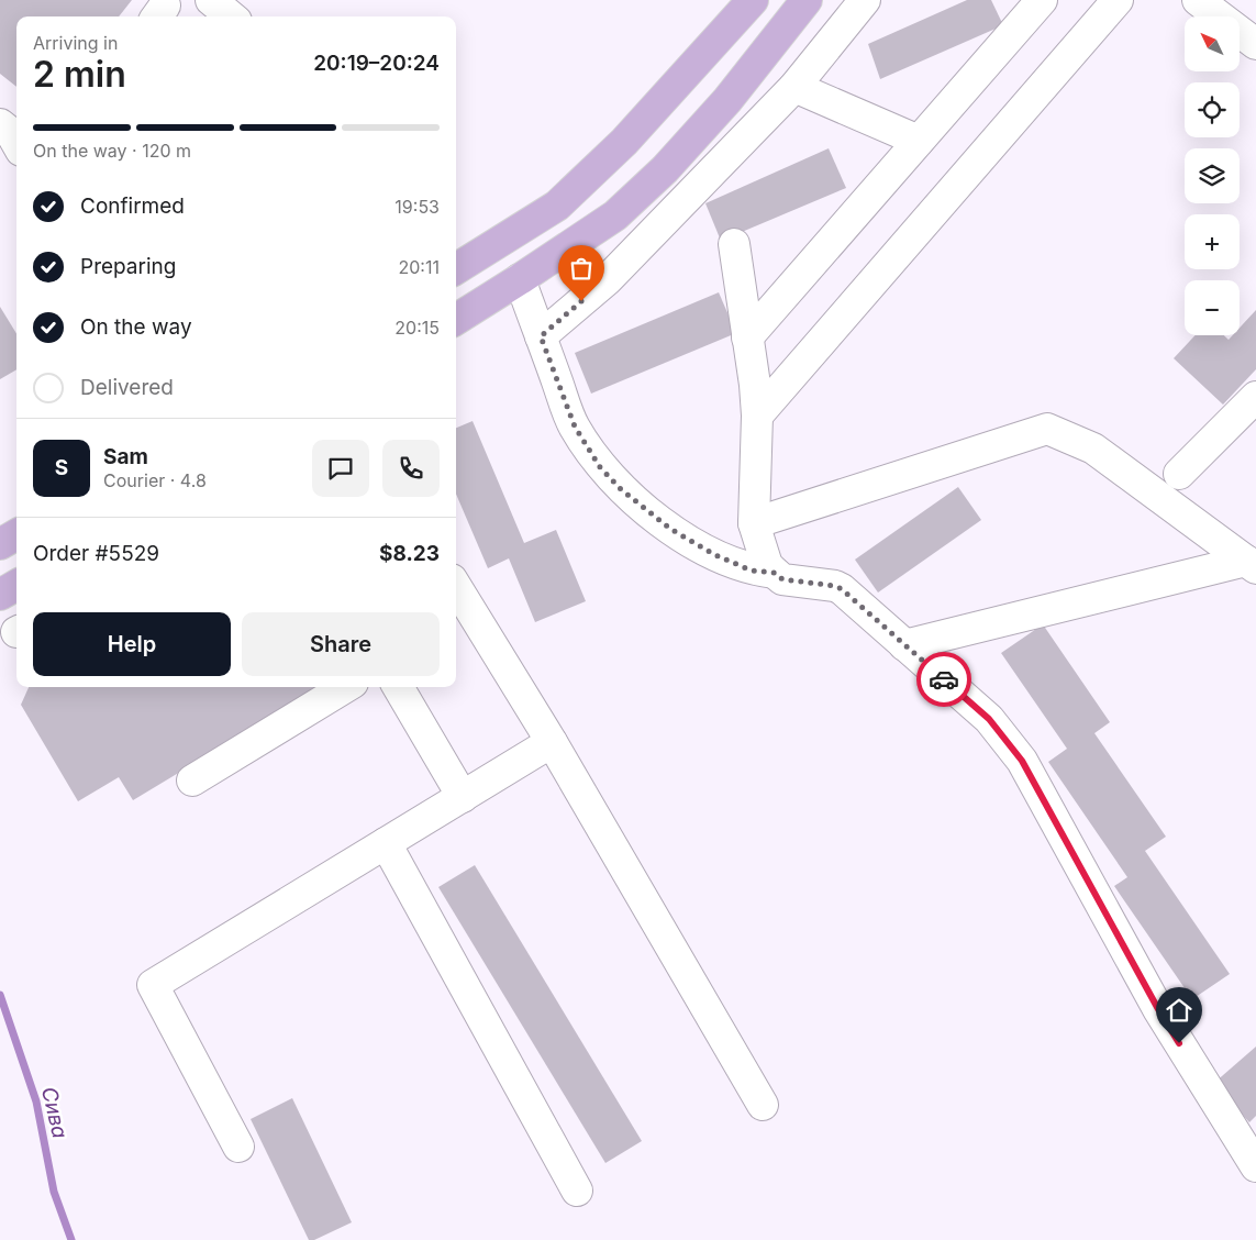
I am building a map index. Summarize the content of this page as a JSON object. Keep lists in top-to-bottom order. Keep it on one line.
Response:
{"water":["Сива"],"north":"top left","page":{"map_buttons":["+","−"],"heading":["2 min","Arriving in","20:19–20:24"],"panel":["Sam","Courier · 4.8","Order #5529","$8.23"],"bar":"On the way · 120 m","list":[["Confirmed","19:53"],["Preparing","20:11"],["On the way","20:15"],"Delivered"],"round":"S","buttons":["Help","Share"]}}
